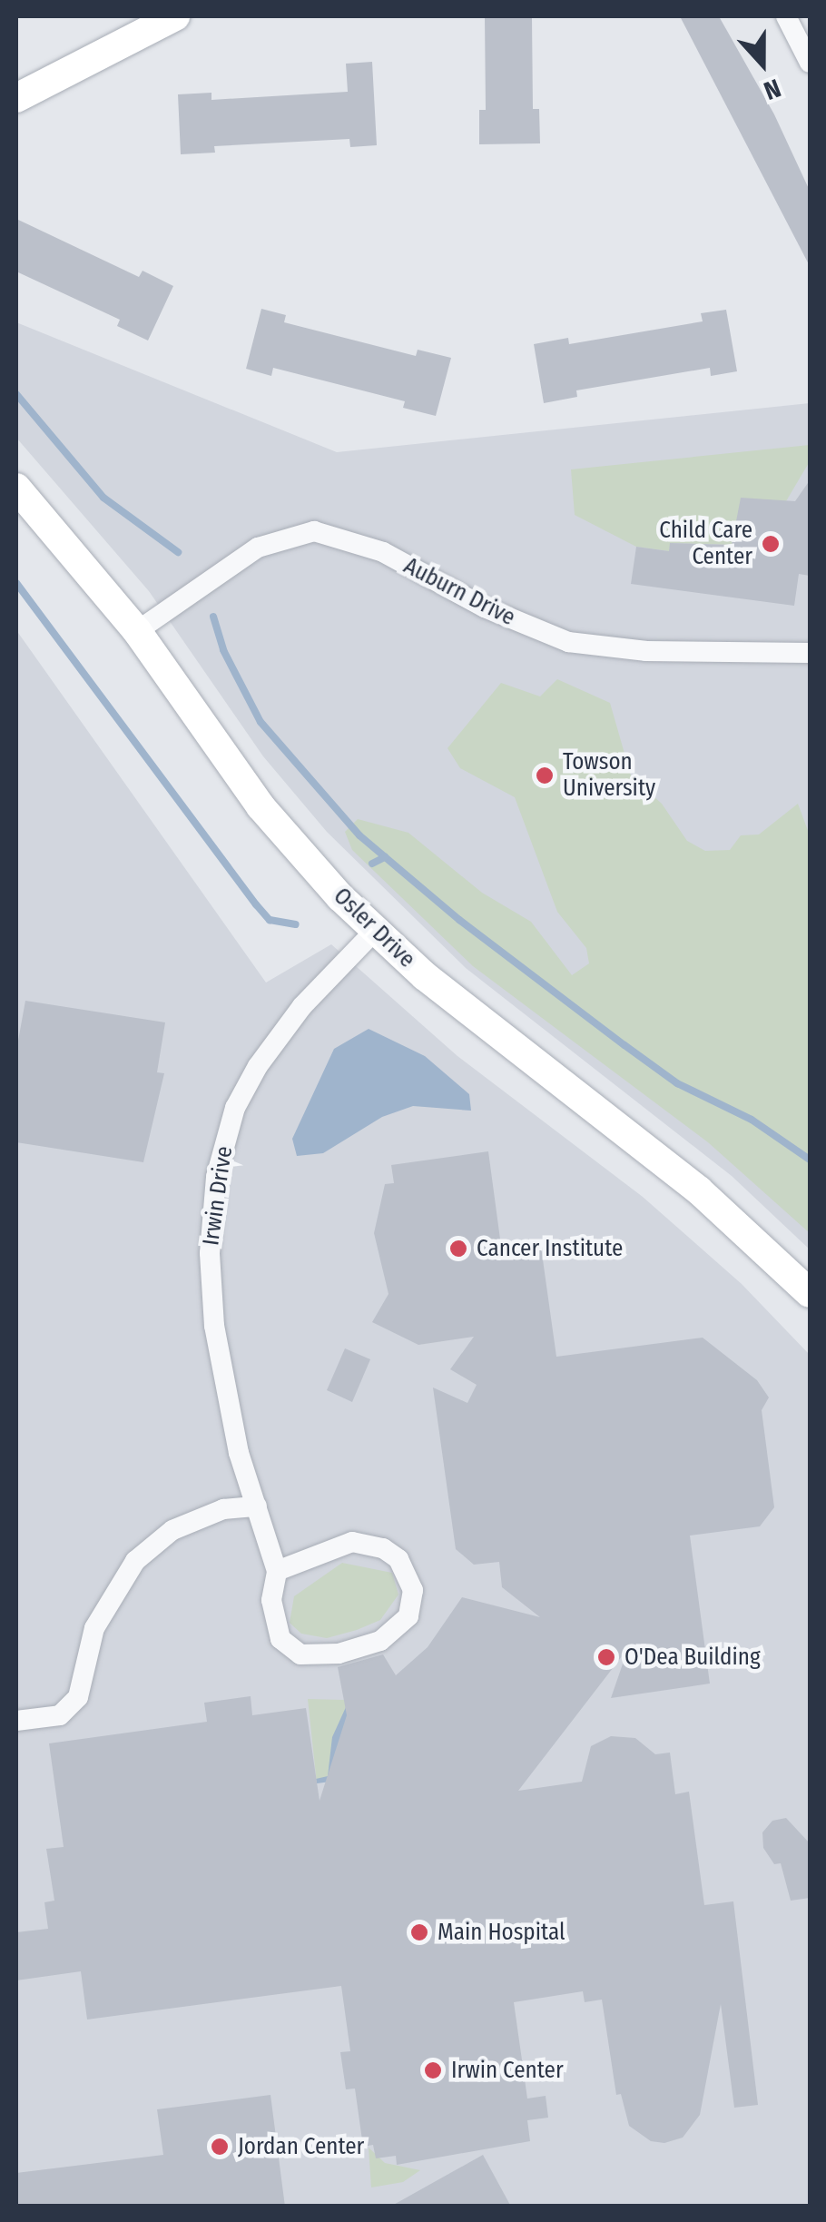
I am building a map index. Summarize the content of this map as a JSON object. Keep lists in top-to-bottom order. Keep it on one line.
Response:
{"streets":{"street":["Auburn Drive","Osler Drive","Irwin Drive"]},"crossings":[["Auburn Drive","Osler Drive"],["Osler Drive","Irwin Drive"]],"places":["Child Care Center","Towson University","Cancer Institute","O'Dea Building","Main Hospital","Irwin Center","Jordan Center"],"north":"bottom"}
